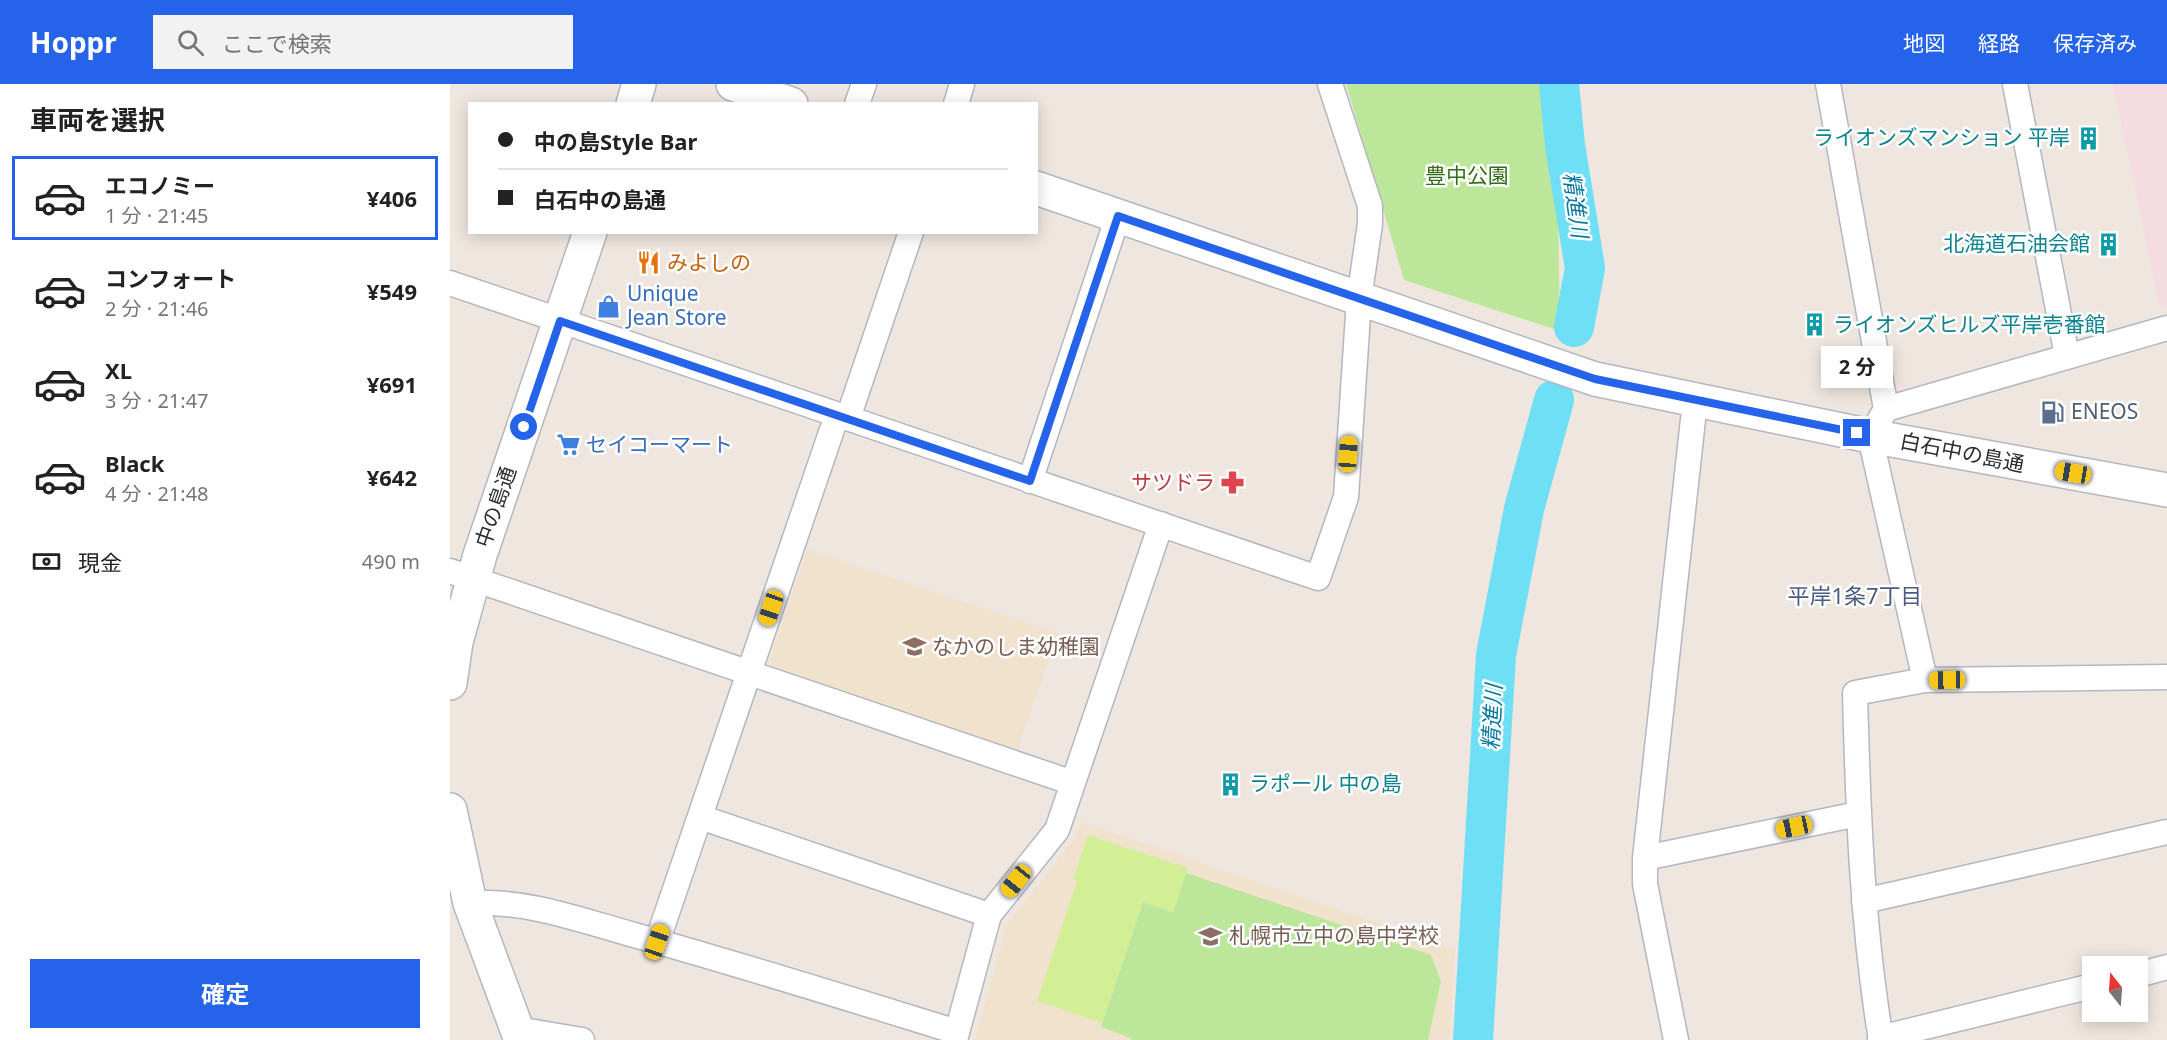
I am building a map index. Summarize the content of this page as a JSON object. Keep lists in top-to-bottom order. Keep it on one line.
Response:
{"streets":{"street":["白石中の島通","中の島通"]},"districts":["平岸1条7丁目"],"water":["精進川"],"parks":["豊中公園"],"places":{"building":["ライオンズマンション 平岸","北海道石油会館","ライオンズヒルズ平岸壱番館","ラポール 中の島"],"restaurant":["みよしの"],"shop":["Unique Jean Store"],"fuel station":["ENEOS"],"supermarket":["セイコーマート"],"pharmacy":["サツドラ"],"school or university":["なかのしま幼稚園","札幌市立中の島中学校"]},"north":"top","page":{"header":"Hoppr","search":"ここで検索","nav":["地図","経路","保存済み"],"heading":"車両を選択","banner":["中の島Style Bar","白石中の島通"],"list":[{"name":"エコノミー","note":"1 分 · 21:45","value":"¥406"},{"name":"コンフォート","note":"2 分 · 21:46","value":"¥549"},{"name":"XL","note":"3 分 · 21:47","value":"¥691"},{"name":"Black","note":"4 分 · 21:48","value":"¥642"}],"bubble":"2 分","pay":["現金","490 m"],"buttons":"確定"}}
